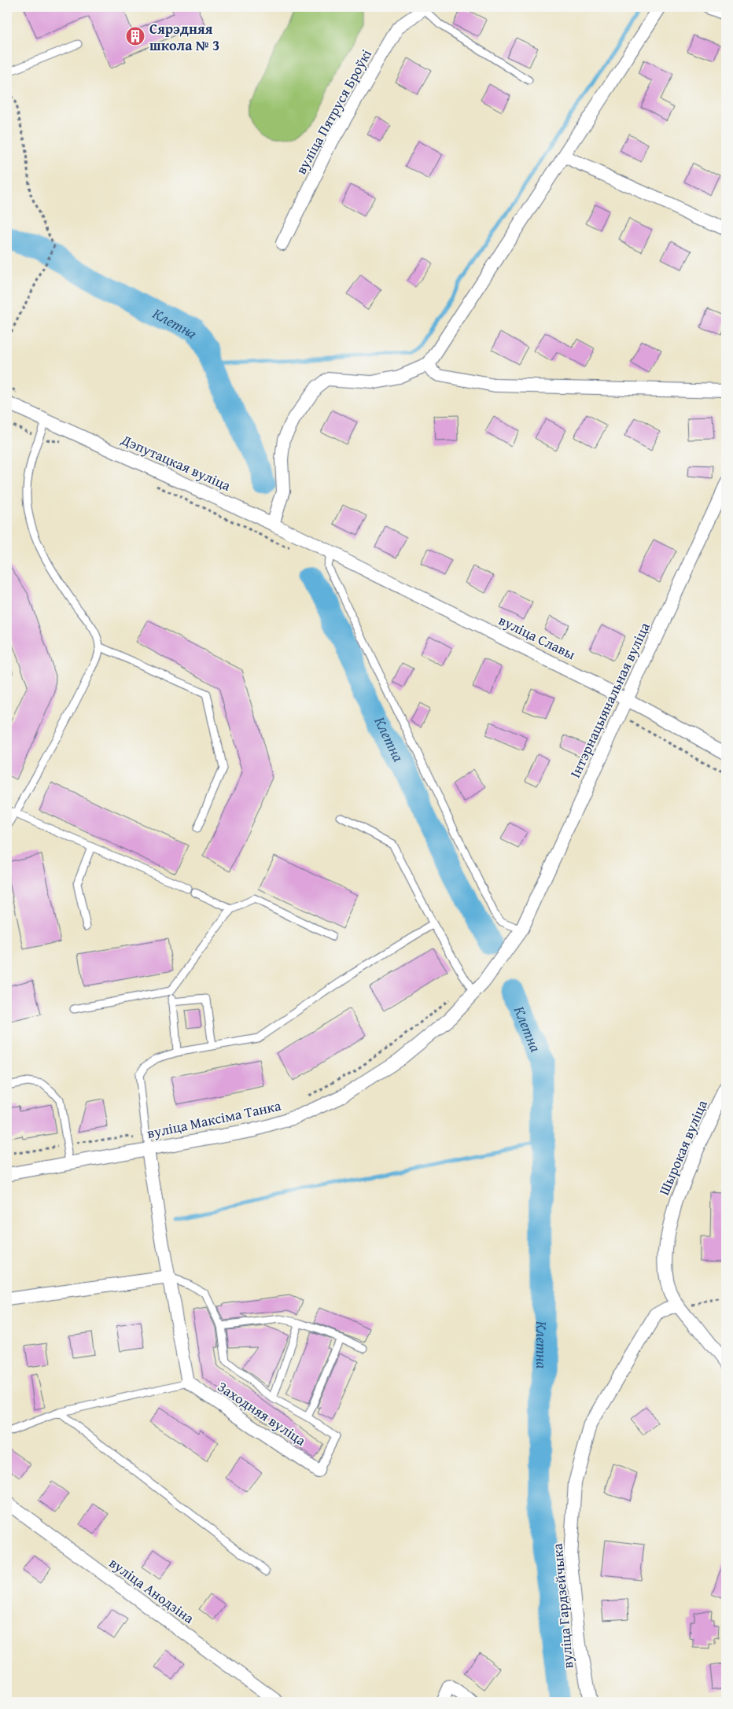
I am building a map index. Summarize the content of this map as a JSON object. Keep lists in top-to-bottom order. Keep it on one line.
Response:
{"streets":{"street":["вуліца Пятруся Броўкі","Дэпутацкая вуліца","вуліца Славы","Інтэрнацыянальная вуліца","вуліца Максіма Танка","Шырокая вуліца","Заходняя вуліца","вуліца Анодзіна","вуліца Гардзейчыка"]},"crossings":[["Дэпутацкая вуліца","вуліца Славы"],["вуліца Славы","Інтэрнацыянальная вуліца"],["Інтэрнацыянальная вуліца","вуліца Максіма Танка"],["Шырокая вуліца","вуліца Гардзейчыка"]],"water":["Клетна"],"places":{"building":["Сярэдняя школа № 3"]}}
